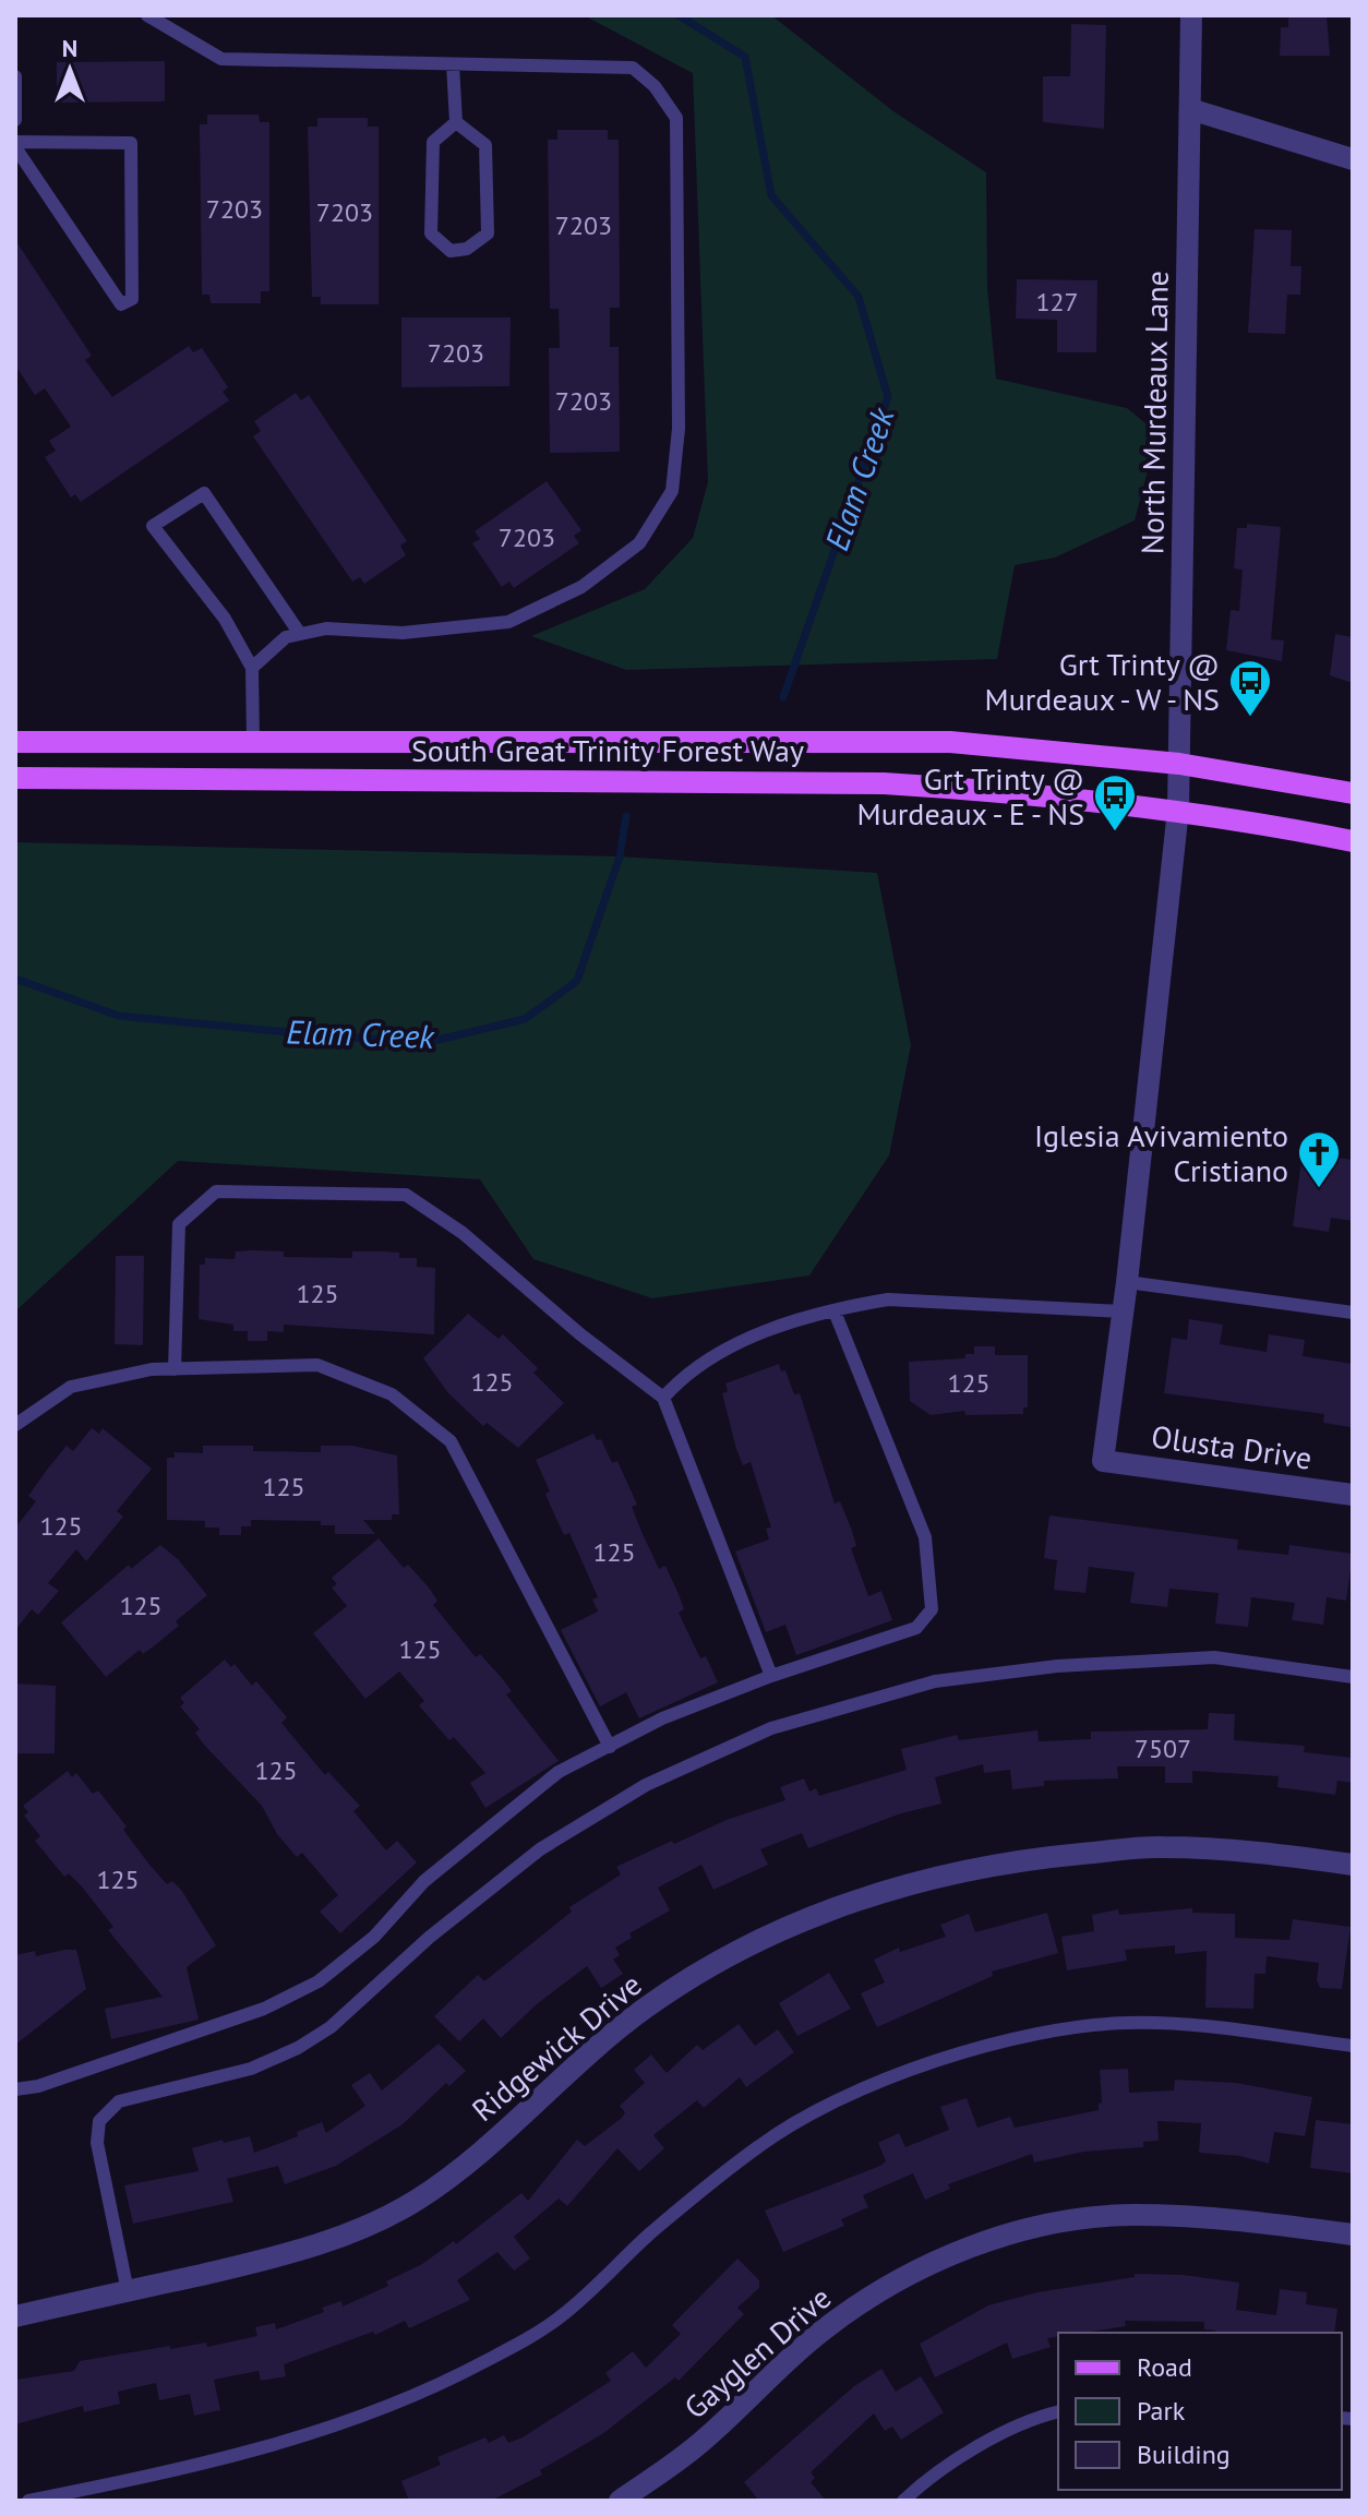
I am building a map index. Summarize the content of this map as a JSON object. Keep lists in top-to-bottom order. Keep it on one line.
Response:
{"streets":{"main road":["South Great Trinity Forest Way"],"street":["North Murdeaux Lane","Olusta Drive","Ridgewick Drive","Gayglen Drive"]},"crossings":[["North Murdeaux Lane","South Great Trinity Forest Way"],["North Murdeaux Lane","Olusta Drive"]],"water":["Elam Creek"],"places":{"bus stop":["Grt Trinty @ Murdeaux - W - NS","Grt Trinty @ Murdeaux - E - NS"],"church":["Iglesia Avivamiento Cristiano"]},"house_numbers":["7203","7203","7203","127","7203","7203","7203","125","125","125","125","125","125","125","125","7507","125","125"],"legend":["Road","Park","Building"],"north":"top"}
